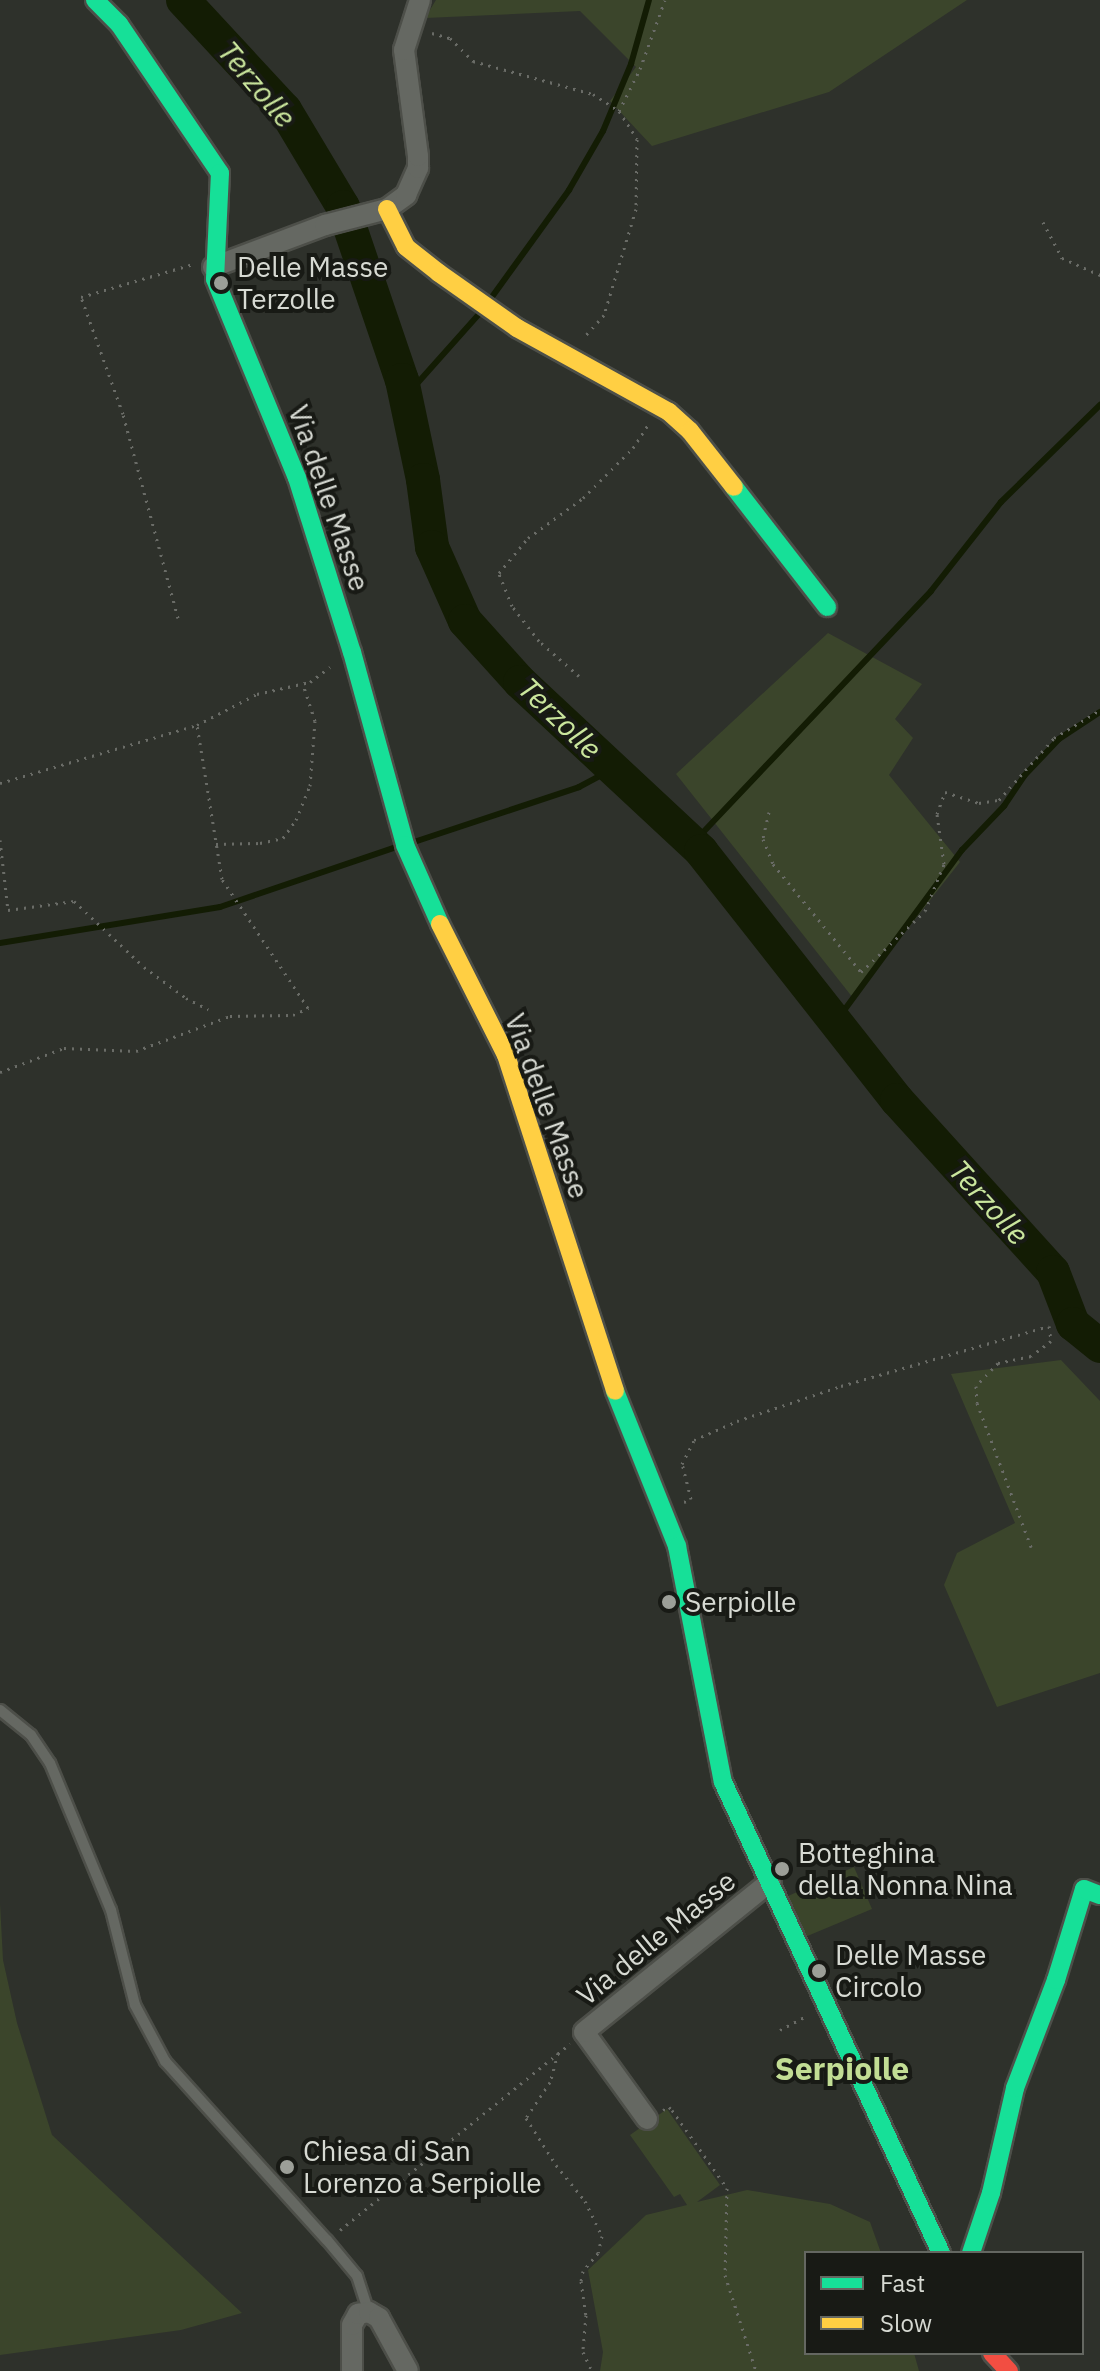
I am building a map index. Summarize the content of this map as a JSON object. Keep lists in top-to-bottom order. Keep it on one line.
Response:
{"streets":{"street":["Via delle Masse"]},"districts":["Serpiolle"],"water":["Terzolle"],"places":["Delle Masse Terzolle","Serpiolle","Botteghina della Nonna Nina","Delle Masse Circolo","Chiesa di San Lorenzo a Serpiolle"],"legend":["Fast","Slow"]}
